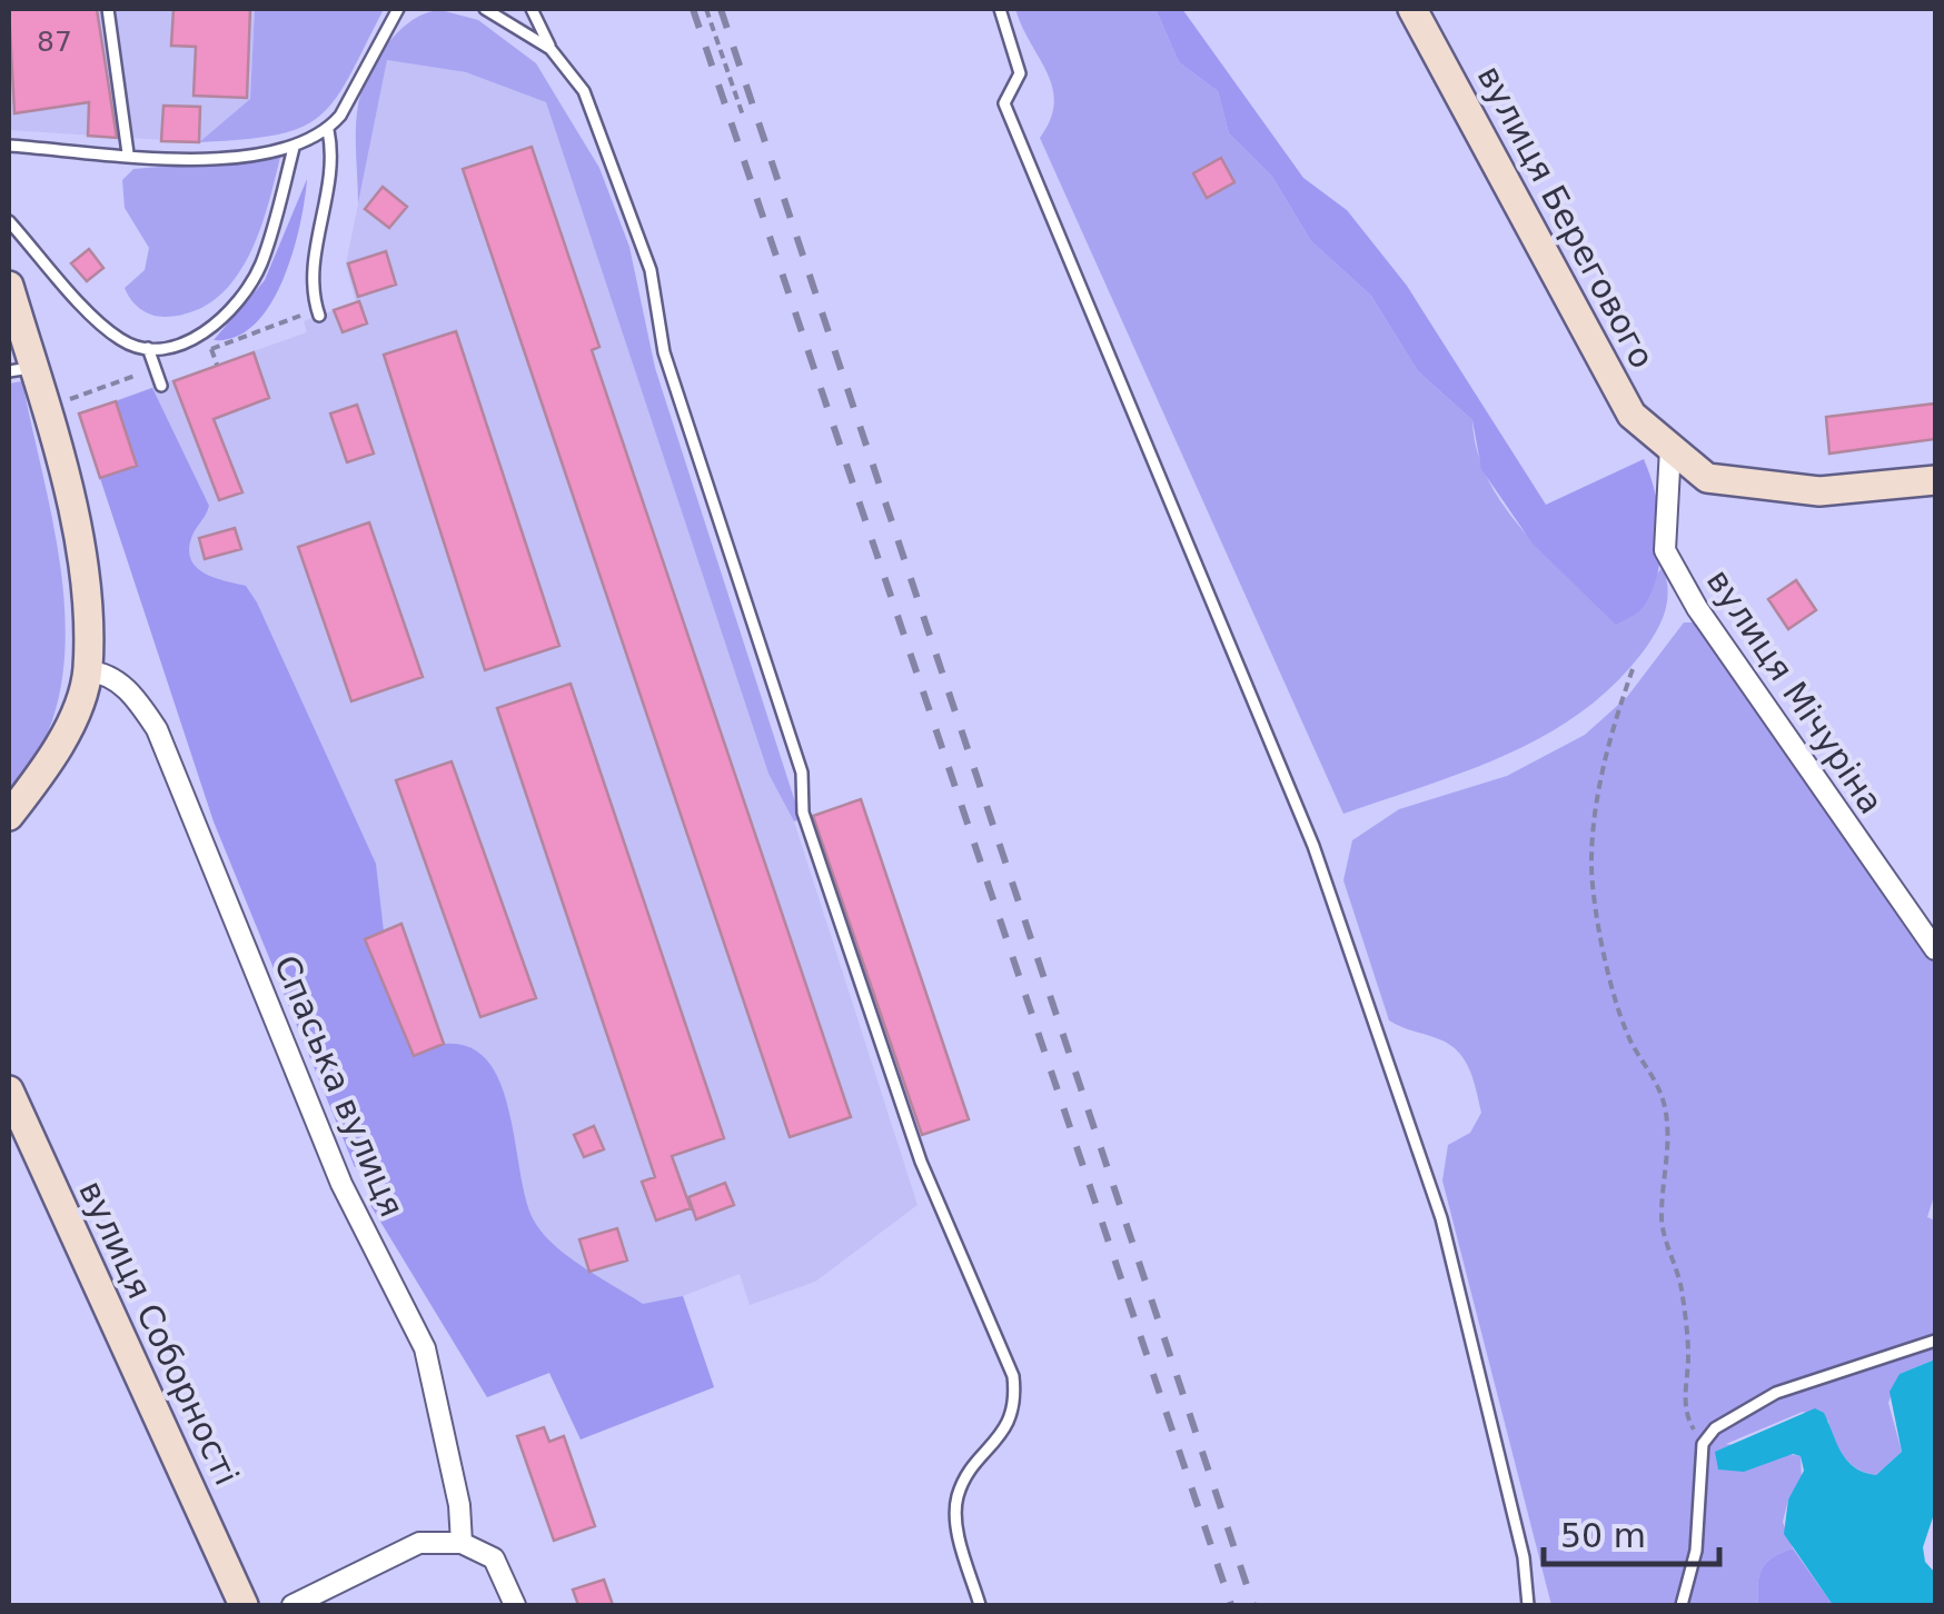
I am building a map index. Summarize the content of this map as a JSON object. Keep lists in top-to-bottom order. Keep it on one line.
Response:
{"streets":{"street":["вулиця Берегового","вулиця Мічуріна","Спаська вулиця","вулиця Соборності"]},"crossings":[["вулиця Берегового","вулиця Мічуріна"]],"house_numbers":["87"],"scale_bar":"50 m"}
